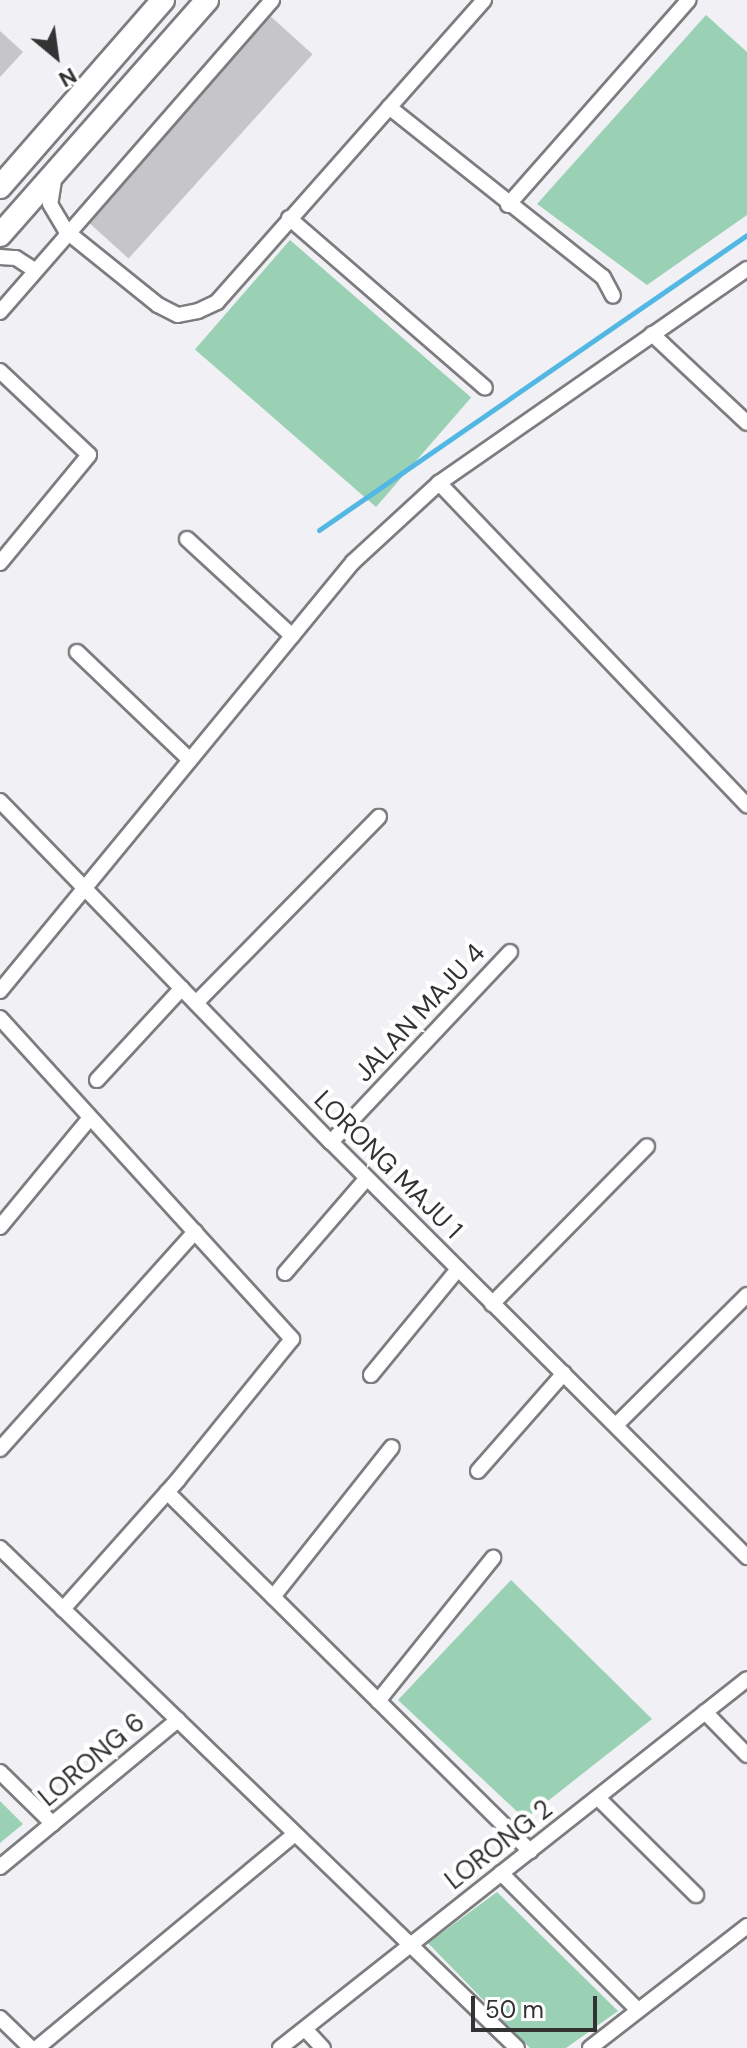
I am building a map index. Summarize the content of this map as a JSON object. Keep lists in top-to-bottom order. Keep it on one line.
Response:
{"streets":{"street":["JALAN MAJU 4","LORONG MAJU 1","LORONG 6","LORONG 2"]},"crossings":[["JALAN MAJU 4","LORONG MAJU 1"]],"scale_bar":"50 m","north":"bottom right"}
